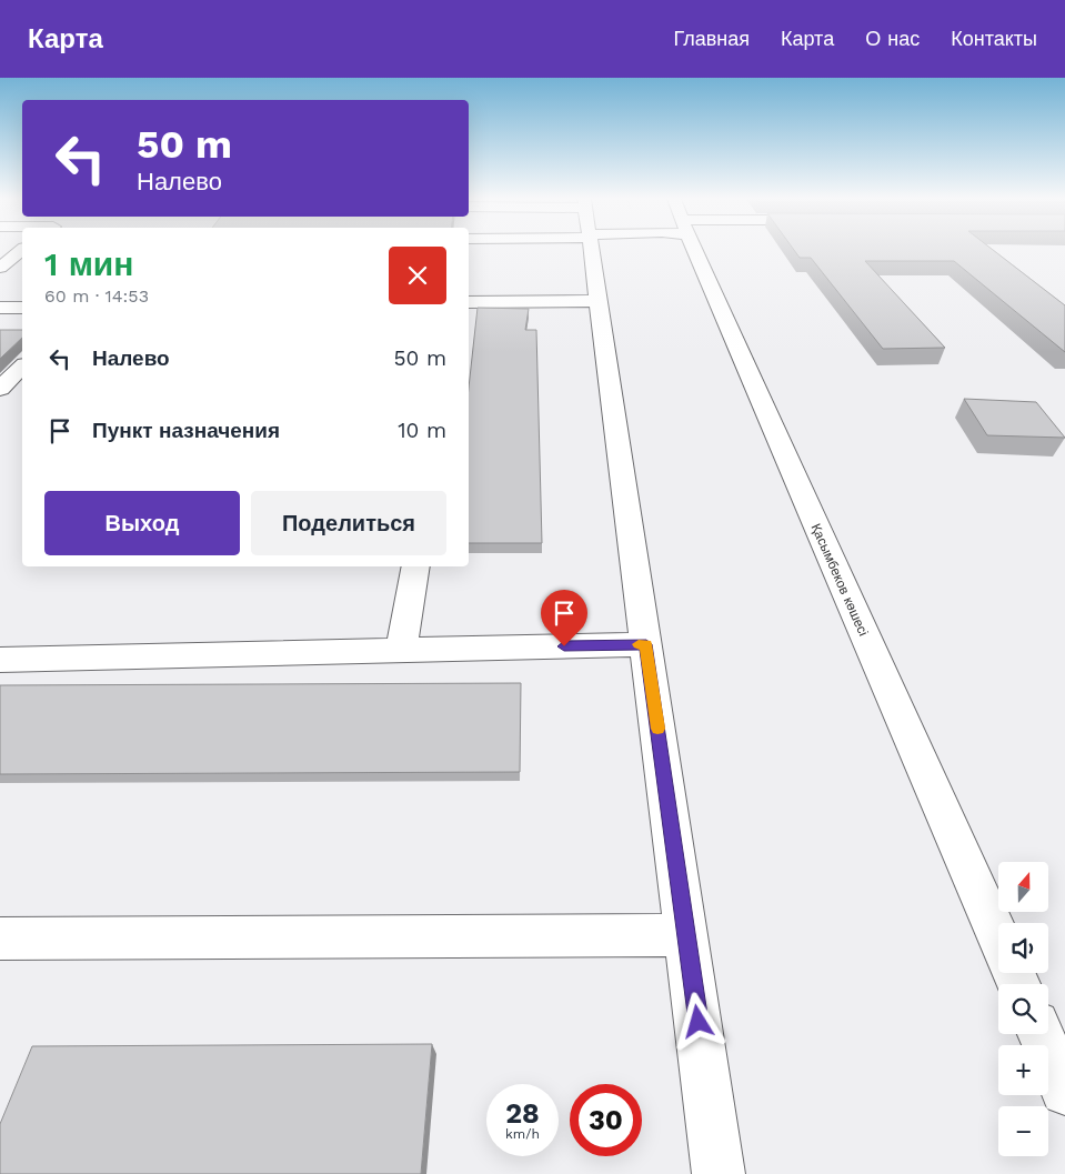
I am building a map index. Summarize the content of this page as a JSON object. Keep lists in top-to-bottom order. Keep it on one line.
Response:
{"streets":{"street":["Қасымбеков көшесі"]},"north":"top","page":{"header":"Карта","nav":["Главная","Карта","О нас","Контакты"],"turn":["50 m","Налево"],"heading":["1 мин","60 m · 14:53"],"list":[{"name":"Налево","value":"50 m"},{"name":"Пункт назначения","value":"10 m"}],"buttons":["Выход","Поделиться"],"map_buttons":["+","−"],"speed":"28 km/h","limit":"30"}}
